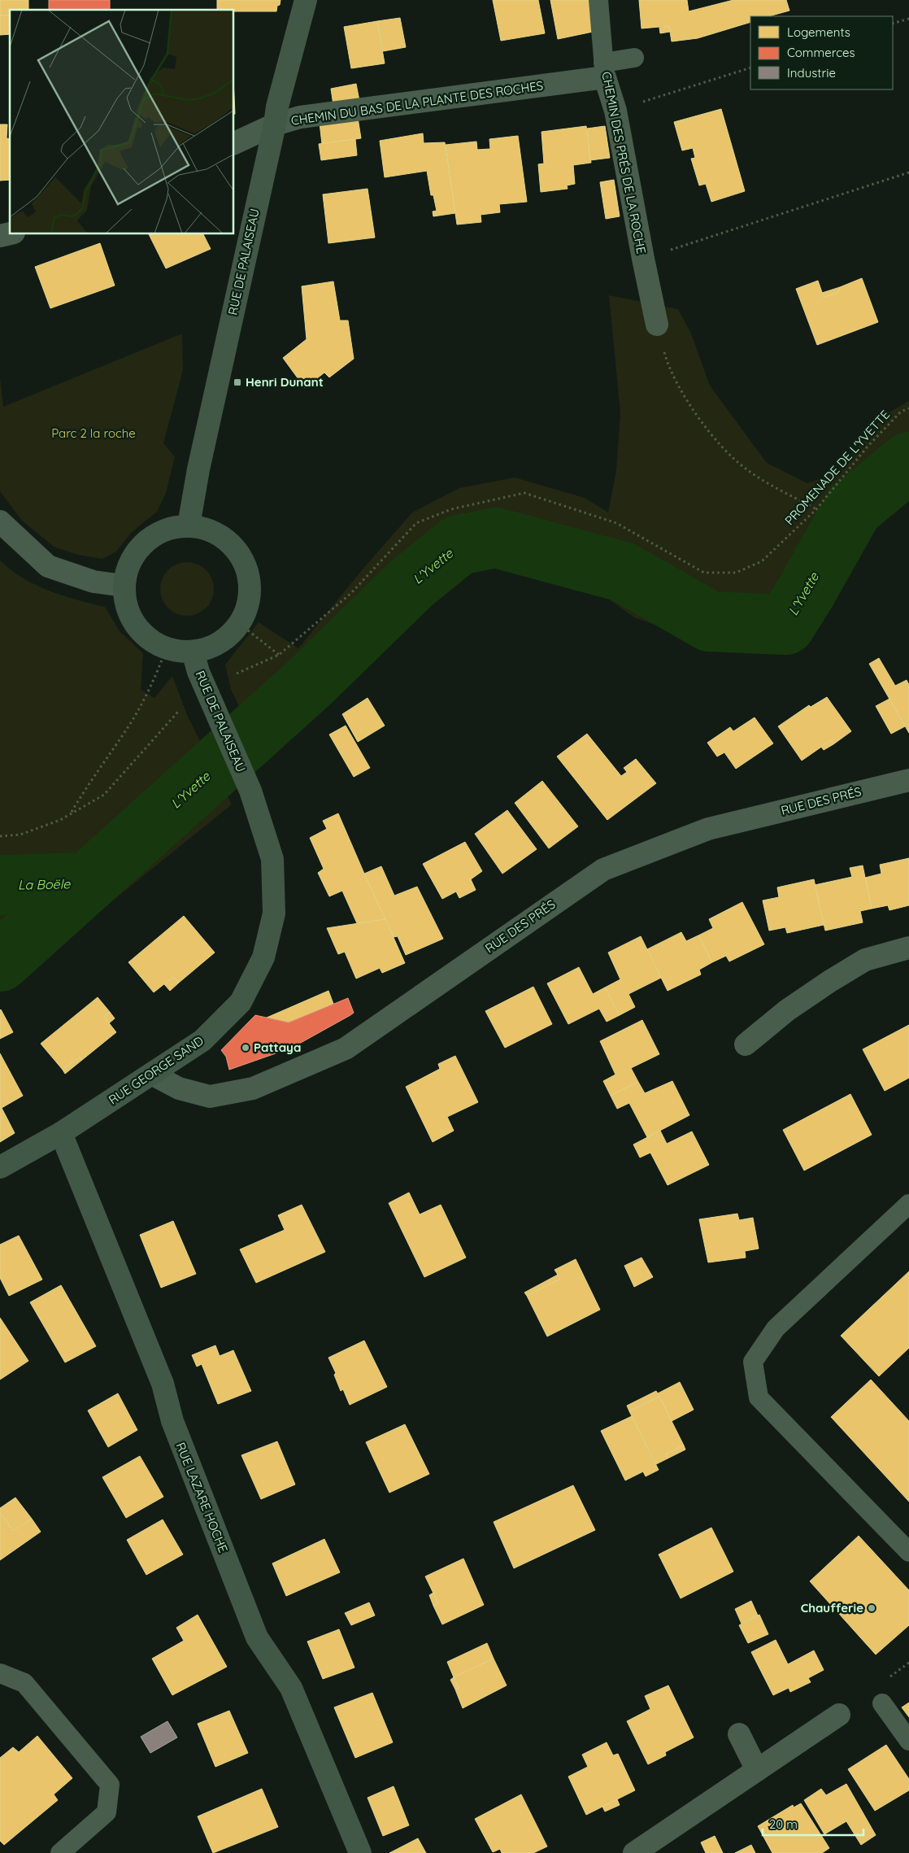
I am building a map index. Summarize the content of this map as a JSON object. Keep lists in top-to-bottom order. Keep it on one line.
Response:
{"streets":{"street":["CHEMIN DU BAS DE LA PLANTE DES ROCHES","CHEMIN DES PRÉS DE LA ROCHE","RUE DE PALAISEAU","RUE DES PRÉS","RUE GEORGE SAND","RUE LAZARE HOCHE"],"path":["PROMENADE DE L'YVETTE"]},"crossings":[["CHEMIN DU BAS DE LA PLANTE DES ROCHES","CHEMIN DES PRÉS DE LA ROCHE"],["CHEMIN DU BAS DE LA PLANTE DES ROCHES","RUE DE PALAISEAU"],["RUE DE PALAISEAU","RUE GEORGE SAND"],["RUE DES PRÉS","RUE GEORGE SAND"],["RUE GEORGE SAND","RUE LAZARE HOCHE"]],"water":["L'Yvette","La Boële"],"parks":["Parc 2 la roche"],"places":{"transit":["Henri Dunant"],"other":["Pattaya","Chaufferie"]},"legend":["Logements","Commerces","Industrie"],"scale_bar":"20 m"}
